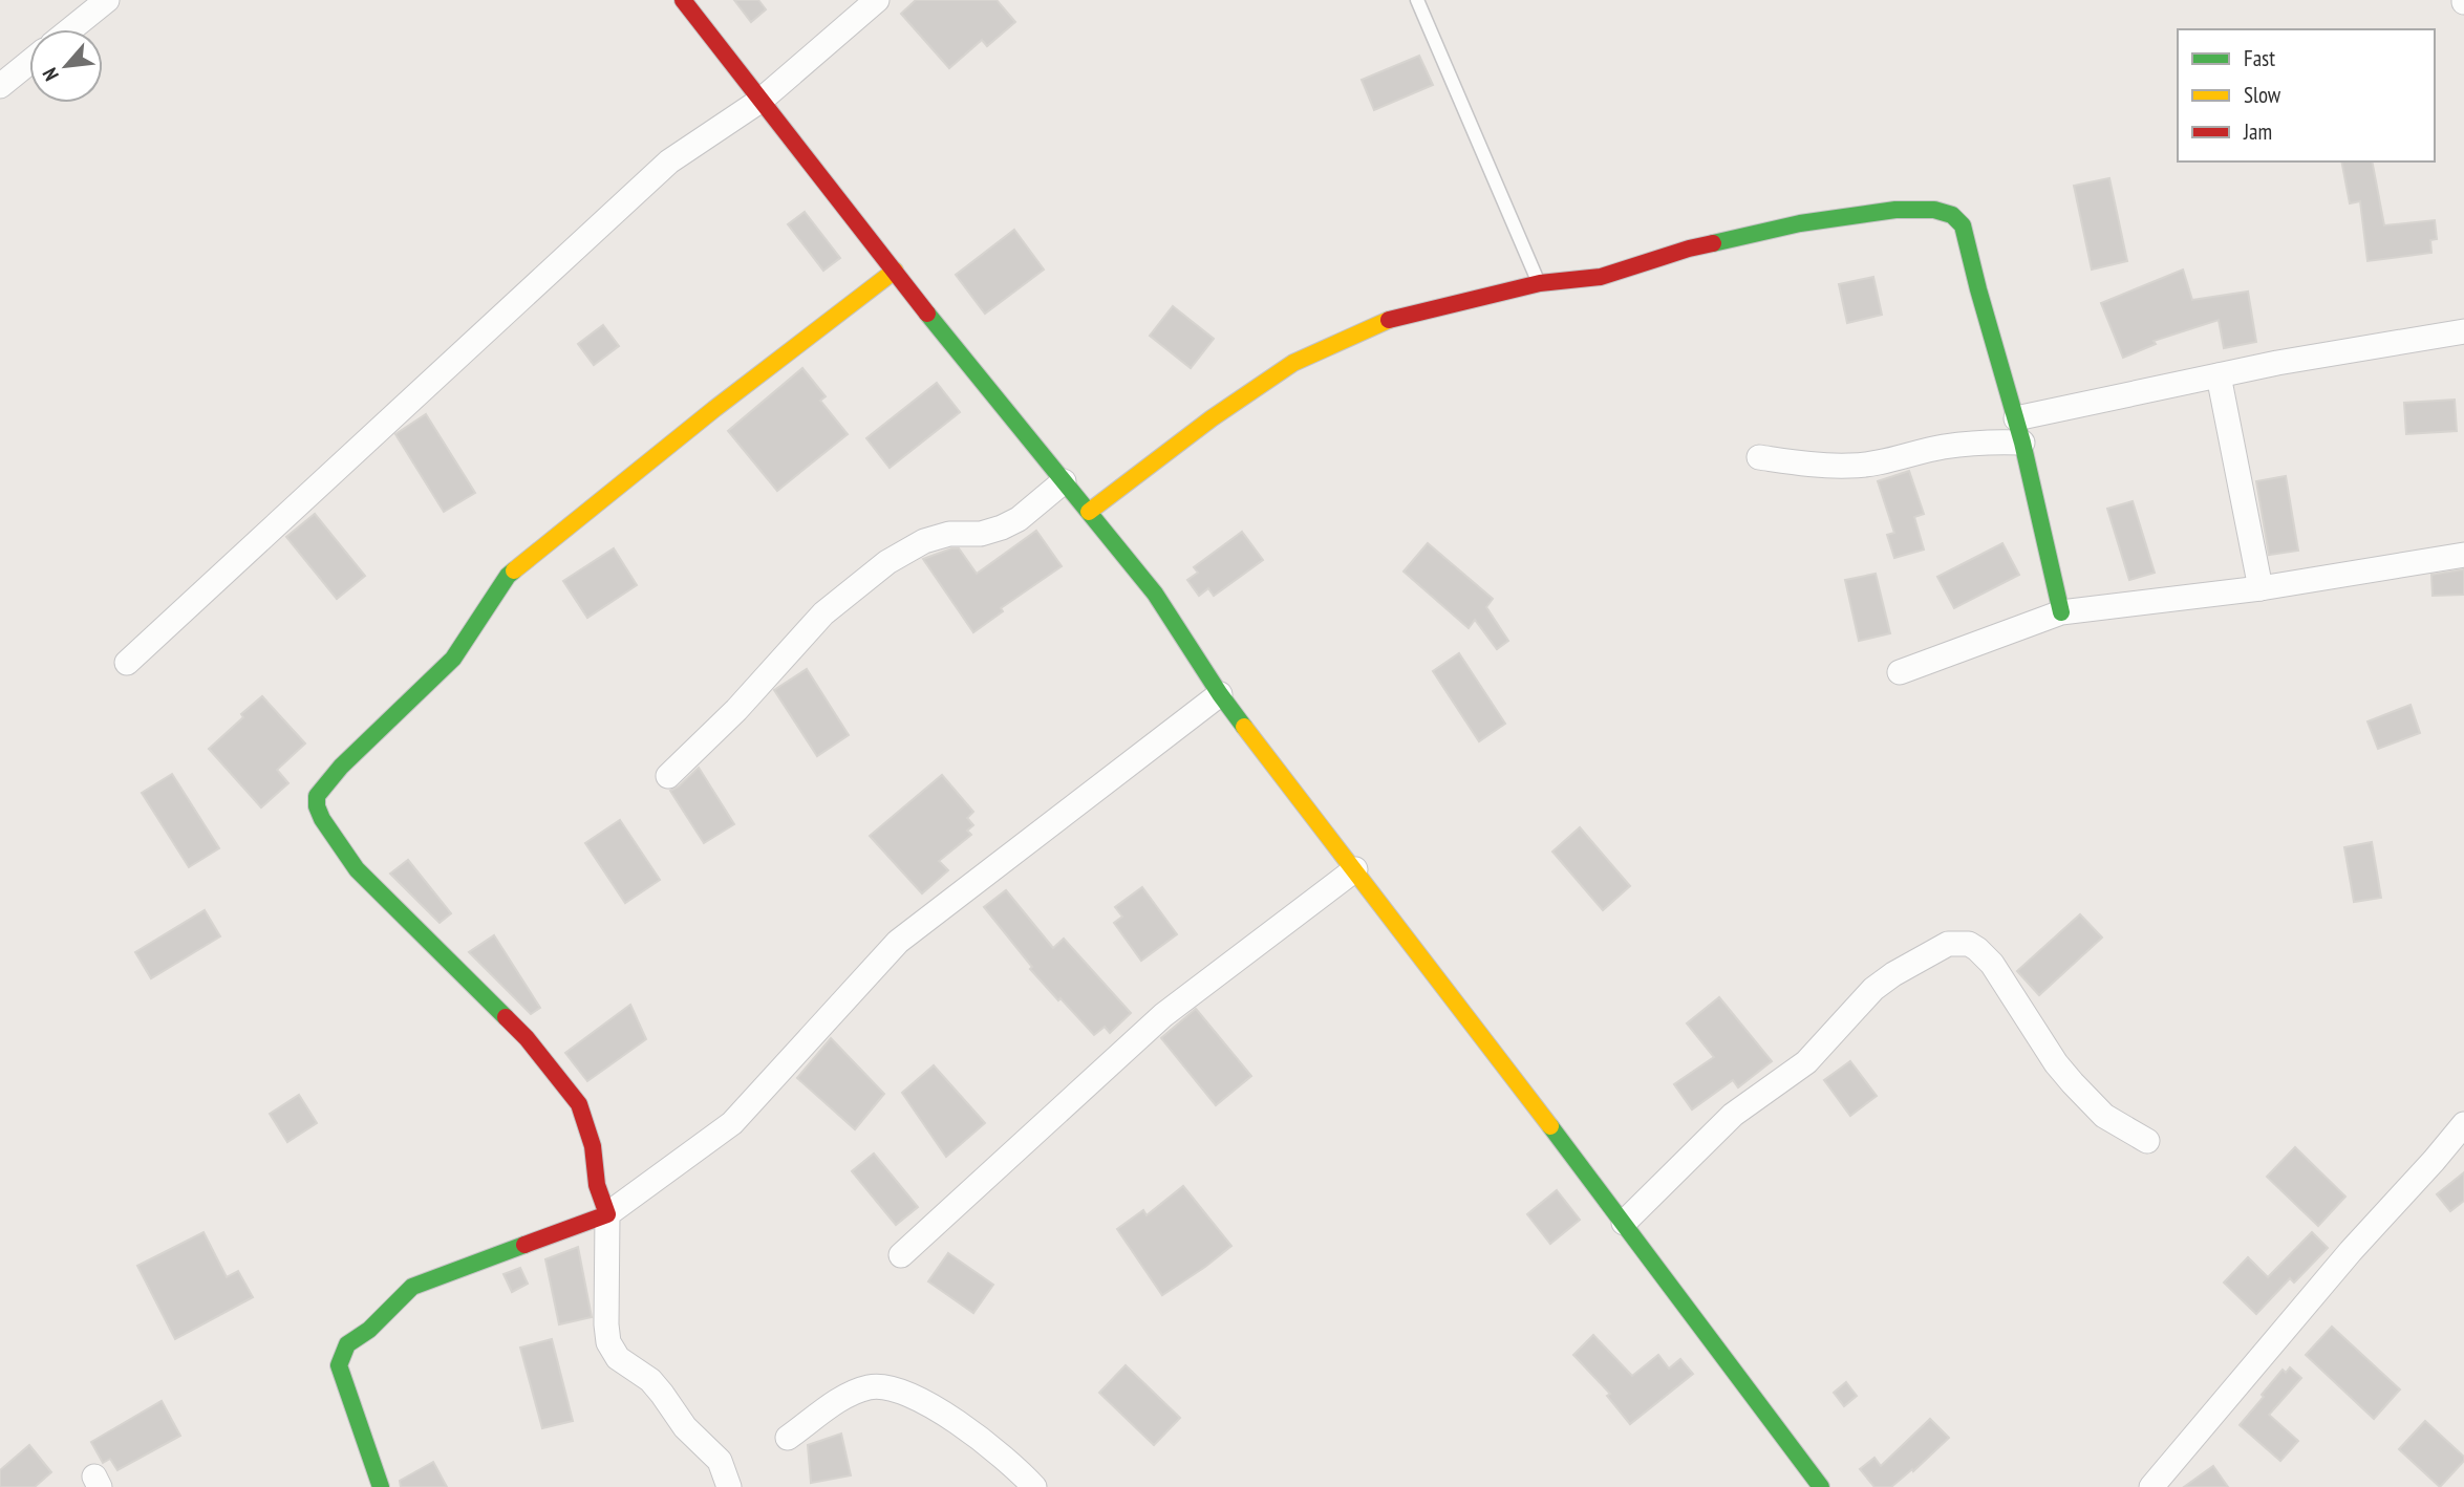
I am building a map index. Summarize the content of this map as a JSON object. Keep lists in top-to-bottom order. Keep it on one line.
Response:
{"legend":["Fast","Slow","Jam"],"north":"bottom left"}
